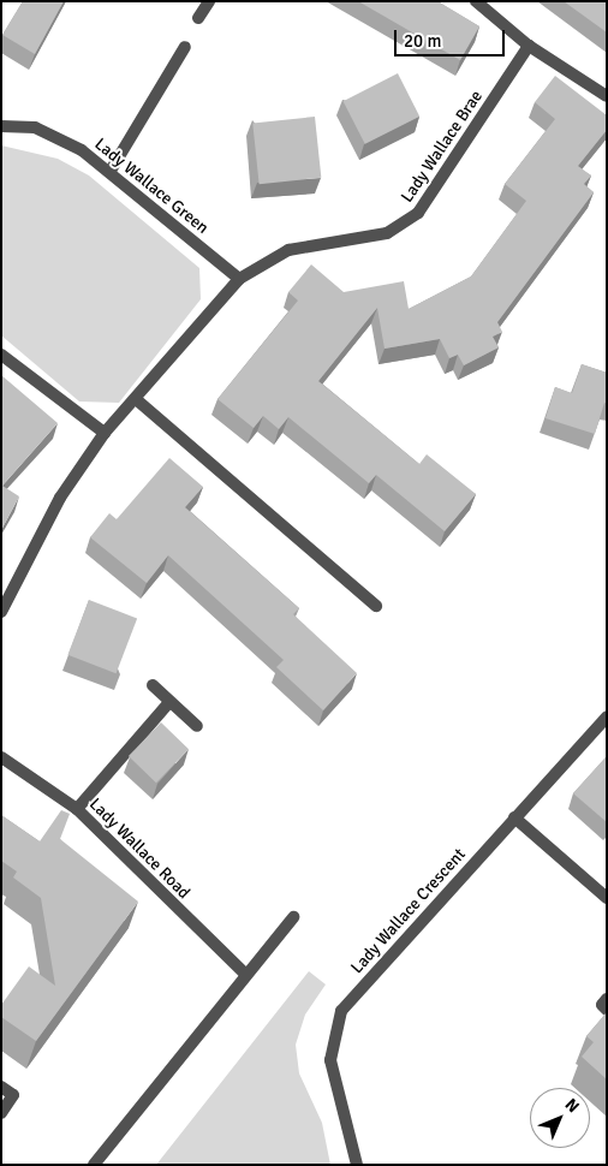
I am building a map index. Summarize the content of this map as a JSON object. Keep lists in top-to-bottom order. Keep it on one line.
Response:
{"streets":{"street":["Lady Wallace Brae","Lady Wallace Green","Lady Wallace Road","Lady Wallace Crescent"]},"crossings":[["Lady Wallace Brae","Lady Wallace Green"]],"scale_bar":"20 m","north":"top right"}
